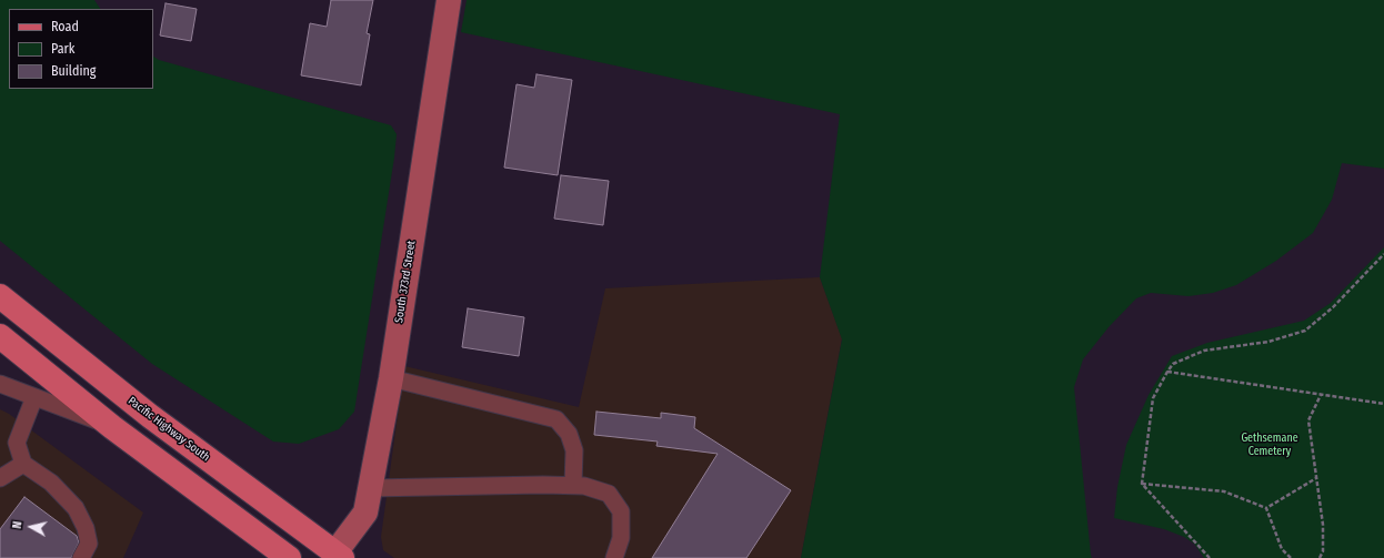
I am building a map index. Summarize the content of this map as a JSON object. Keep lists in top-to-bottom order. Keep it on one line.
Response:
{"streets":{"main road":["Pacific Highway South"],"street":["South 373rd Street"]},"crossings":[["South 373rd Street","Pacific Highway South"]],"parks":["Gethsemane Cemetery"],"legend":["Road","Park","Building"],"north":"left"}
